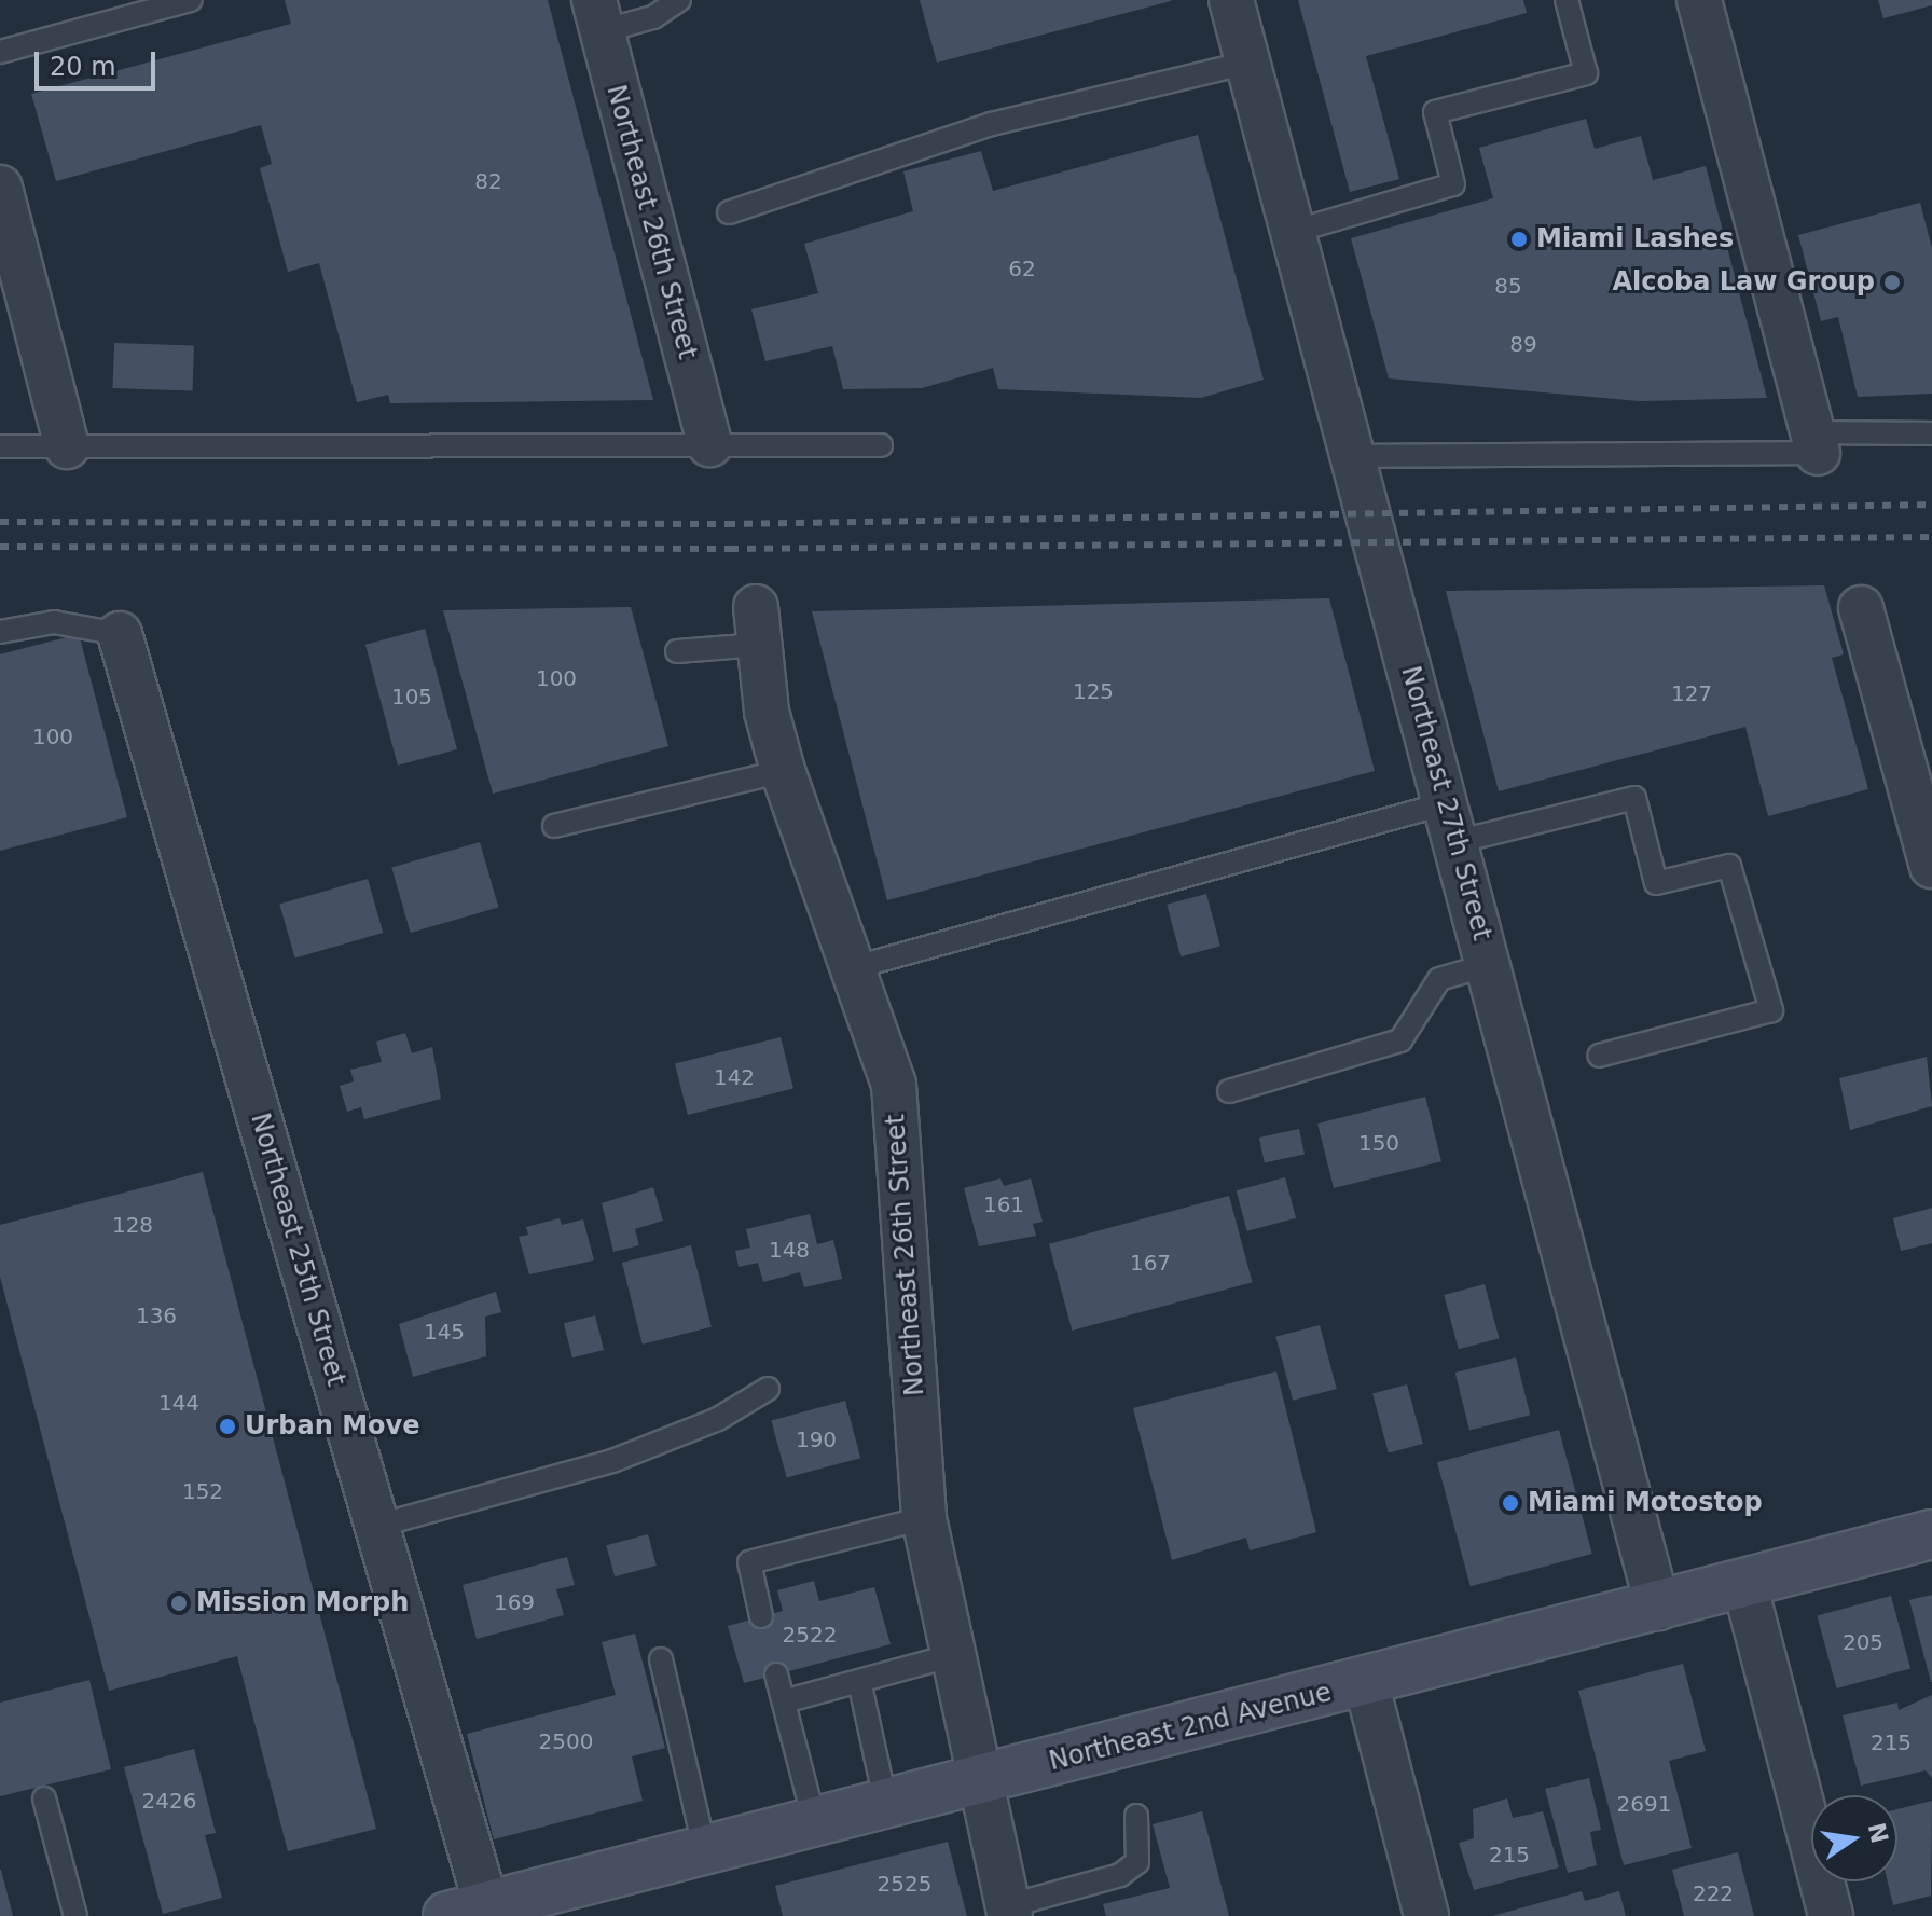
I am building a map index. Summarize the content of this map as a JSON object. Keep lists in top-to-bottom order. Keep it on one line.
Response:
{"streets":{"main road":["Northeast 2nd Avenue"],"street":["Northeast 26th Street","Northeast 27th Street","Northeast 25th Street"]},"crossings":[["Northeast 26th Street","Northeast 2nd Avenue"],["Northeast 27th Street","Northeast 2nd Avenue"],["Northeast 25th Street","Northeast 2nd Avenue"]],"places":["Miami Lashes","Alcoba Law Group","Urban Move","Miami Motostop","Mission Morph"],"house_numbers":["82","62","85","89","100","125","127","105","100","142","150","161","128","148","167","136","145","144","190","152","169","2522","205","2500","215","2426","2691","215","2525","222"],"scale_bar":"20 m","north":"right"}
